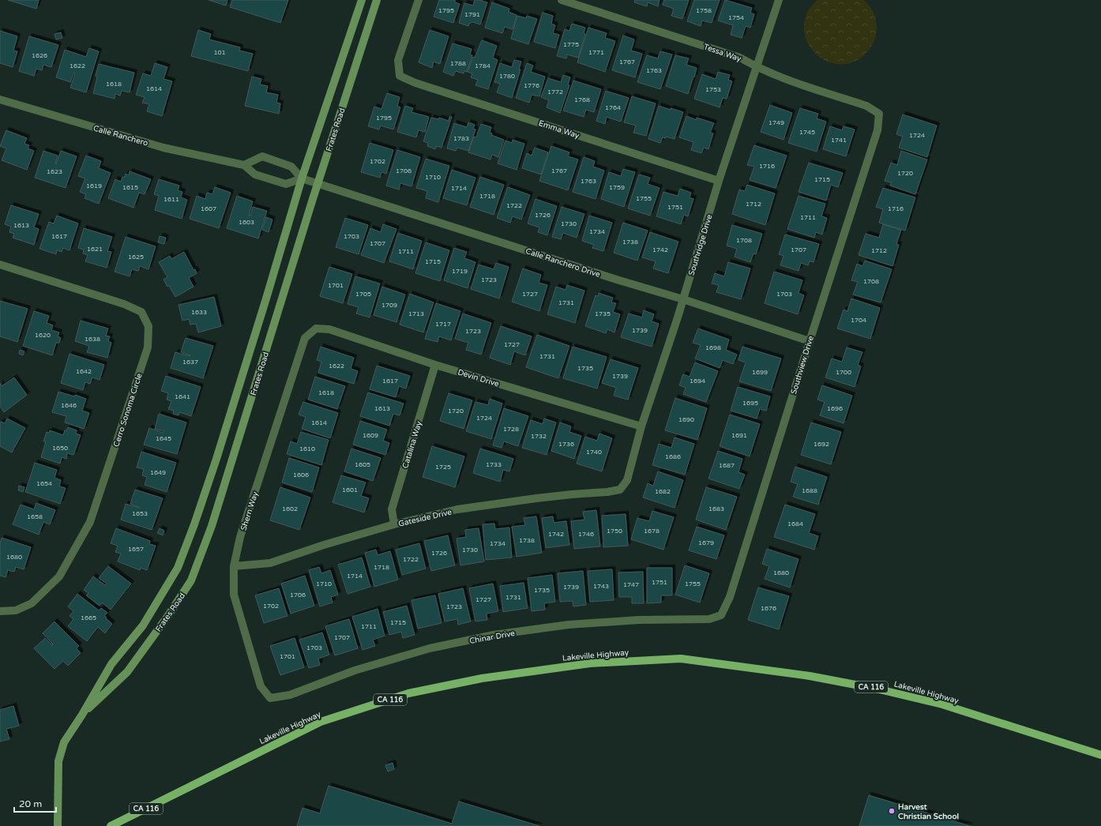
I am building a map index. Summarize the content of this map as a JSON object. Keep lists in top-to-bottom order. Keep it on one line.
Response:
{"streets":{"main road":["Lakeville Highway","CA 116"],"street":["Tessa Way","Emma Way","Frates Road","Calle Ranchero","Southridge Drive","Calle Ranchero Drive","Southview Drive","Devin Drive","Cerro Sonoma Circle","Catalina Way","Shern Way","Gateside Drive","Chinar Drive"]},"crossings":[["Tessa Way","Southridge Drive"],["Tessa Way","Southview Drive"],["Emma Way","Southridge Drive"],["Frates Road","Calle Ranchero"],["Frates Road","Calle Ranchero Drive"],["Southridge Drive","Calle Ranchero Drive"],["Southridge Drive","Devin Drive"],["Southridge Drive","Gateside Drive"],["Calle Ranchero Drive","Southview Drive"],["Southview Drive","Chinar Drive"],["Devin Drive","Catalina Way"],["Devin Drive","Shern Way"],["Catalina Way","Gateside Drive"],["Shern Way","Gateside Drive"],["Shern Way","Chinar Drive"]],"places":["Harvest Christian School"],"house_numbers":["1795","1758","1791","1754","1775","101","1771","1626","1767","1788","1622","1784","1763","1780","1618","1776","1614","1753","1772","1768","1764","1795","1749","1745","1724","1783","1741","1702","1716","1706","1767","1623","1720","1710","1715","1763","1619","1615","1759","1714","1718","1755","1611","1712","1722","1751","1607","1716","1726","1711","1603","1730","1613","1734","1617","1703","1708","1738","1707","1621","1742","1707","1712","1711","1625","1715","1719","1723","1708","1701","1705","1727","1703","1731","1709","1633","1713","1735","1704","1717","1739","1723","1620","1638","1727","1698","1731","1637","1622","1735","1642","1699","1700","1739","1617","1694","1618","1641","1695","1646","1613","1696","1720","1724","1690","1614","1728","1609","1691","1732","1645","1736","1692","1650","1610","1740","1686","1605","1733","1687","1725","1649","1606","1654","1601","1688","1682","1602","1683","1653","1658","1684","1750","1678","1742","1746","1738","1679","1734","1657","1730","1726","1680","1722","1718","1680","1714","1751","1710","1755","1747","1743","1739","1735","1706","1731","1727","1702","1723","1676","1665","1715","1711","1707","1703","1701"],"scale_bar":"20 m"}
